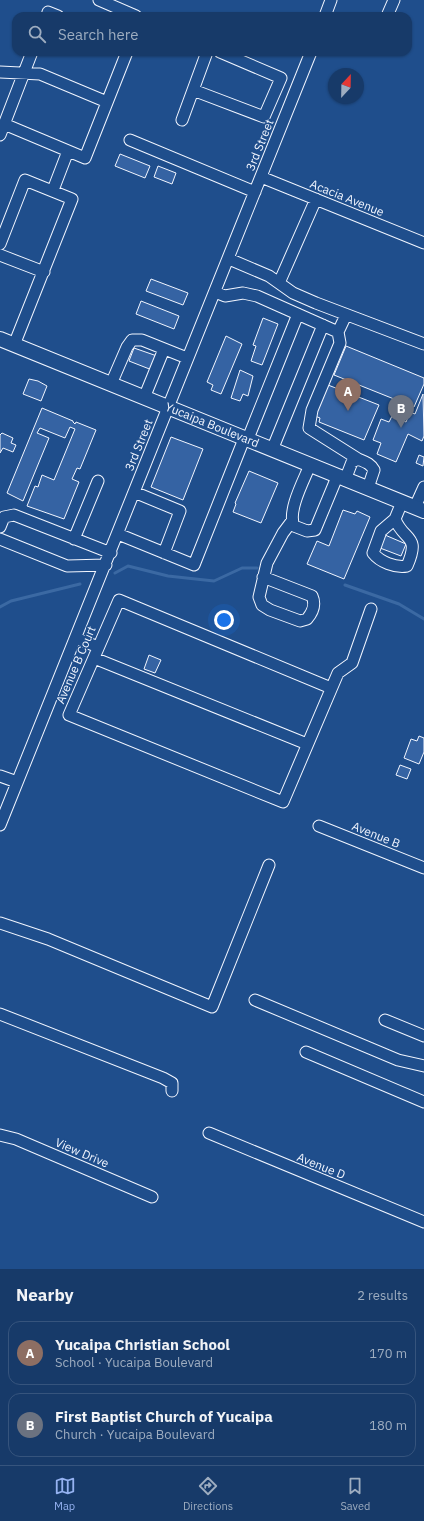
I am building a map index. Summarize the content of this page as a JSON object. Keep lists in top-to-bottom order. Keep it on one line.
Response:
{"streets":{"main road":["Yucaipa Boulevard"],"street":["3rd Street","Acacia Avenue","Avenue B Court","Avenue B","View Drive","Avenue D"]},"crossings":[["3rd Street","Acacia Avenue"],["3rd Street","Yucaipa Boulevard"]],"north":"top","page":{"search":"Search here","pins":["A","B"],"heading":["Nearby","2 results"],"list":[{"mark":"A","name":"Yucaipa Christian School","note":"School · Yucaipa Boulevard","value":"170 m"},{"mark":"B","name":"First Baptist Church of Yucaipa","note":"Church · Yucaipa Boulevard","value":"180 m"}],"nav":["Map","Directions","Saved"]}}
